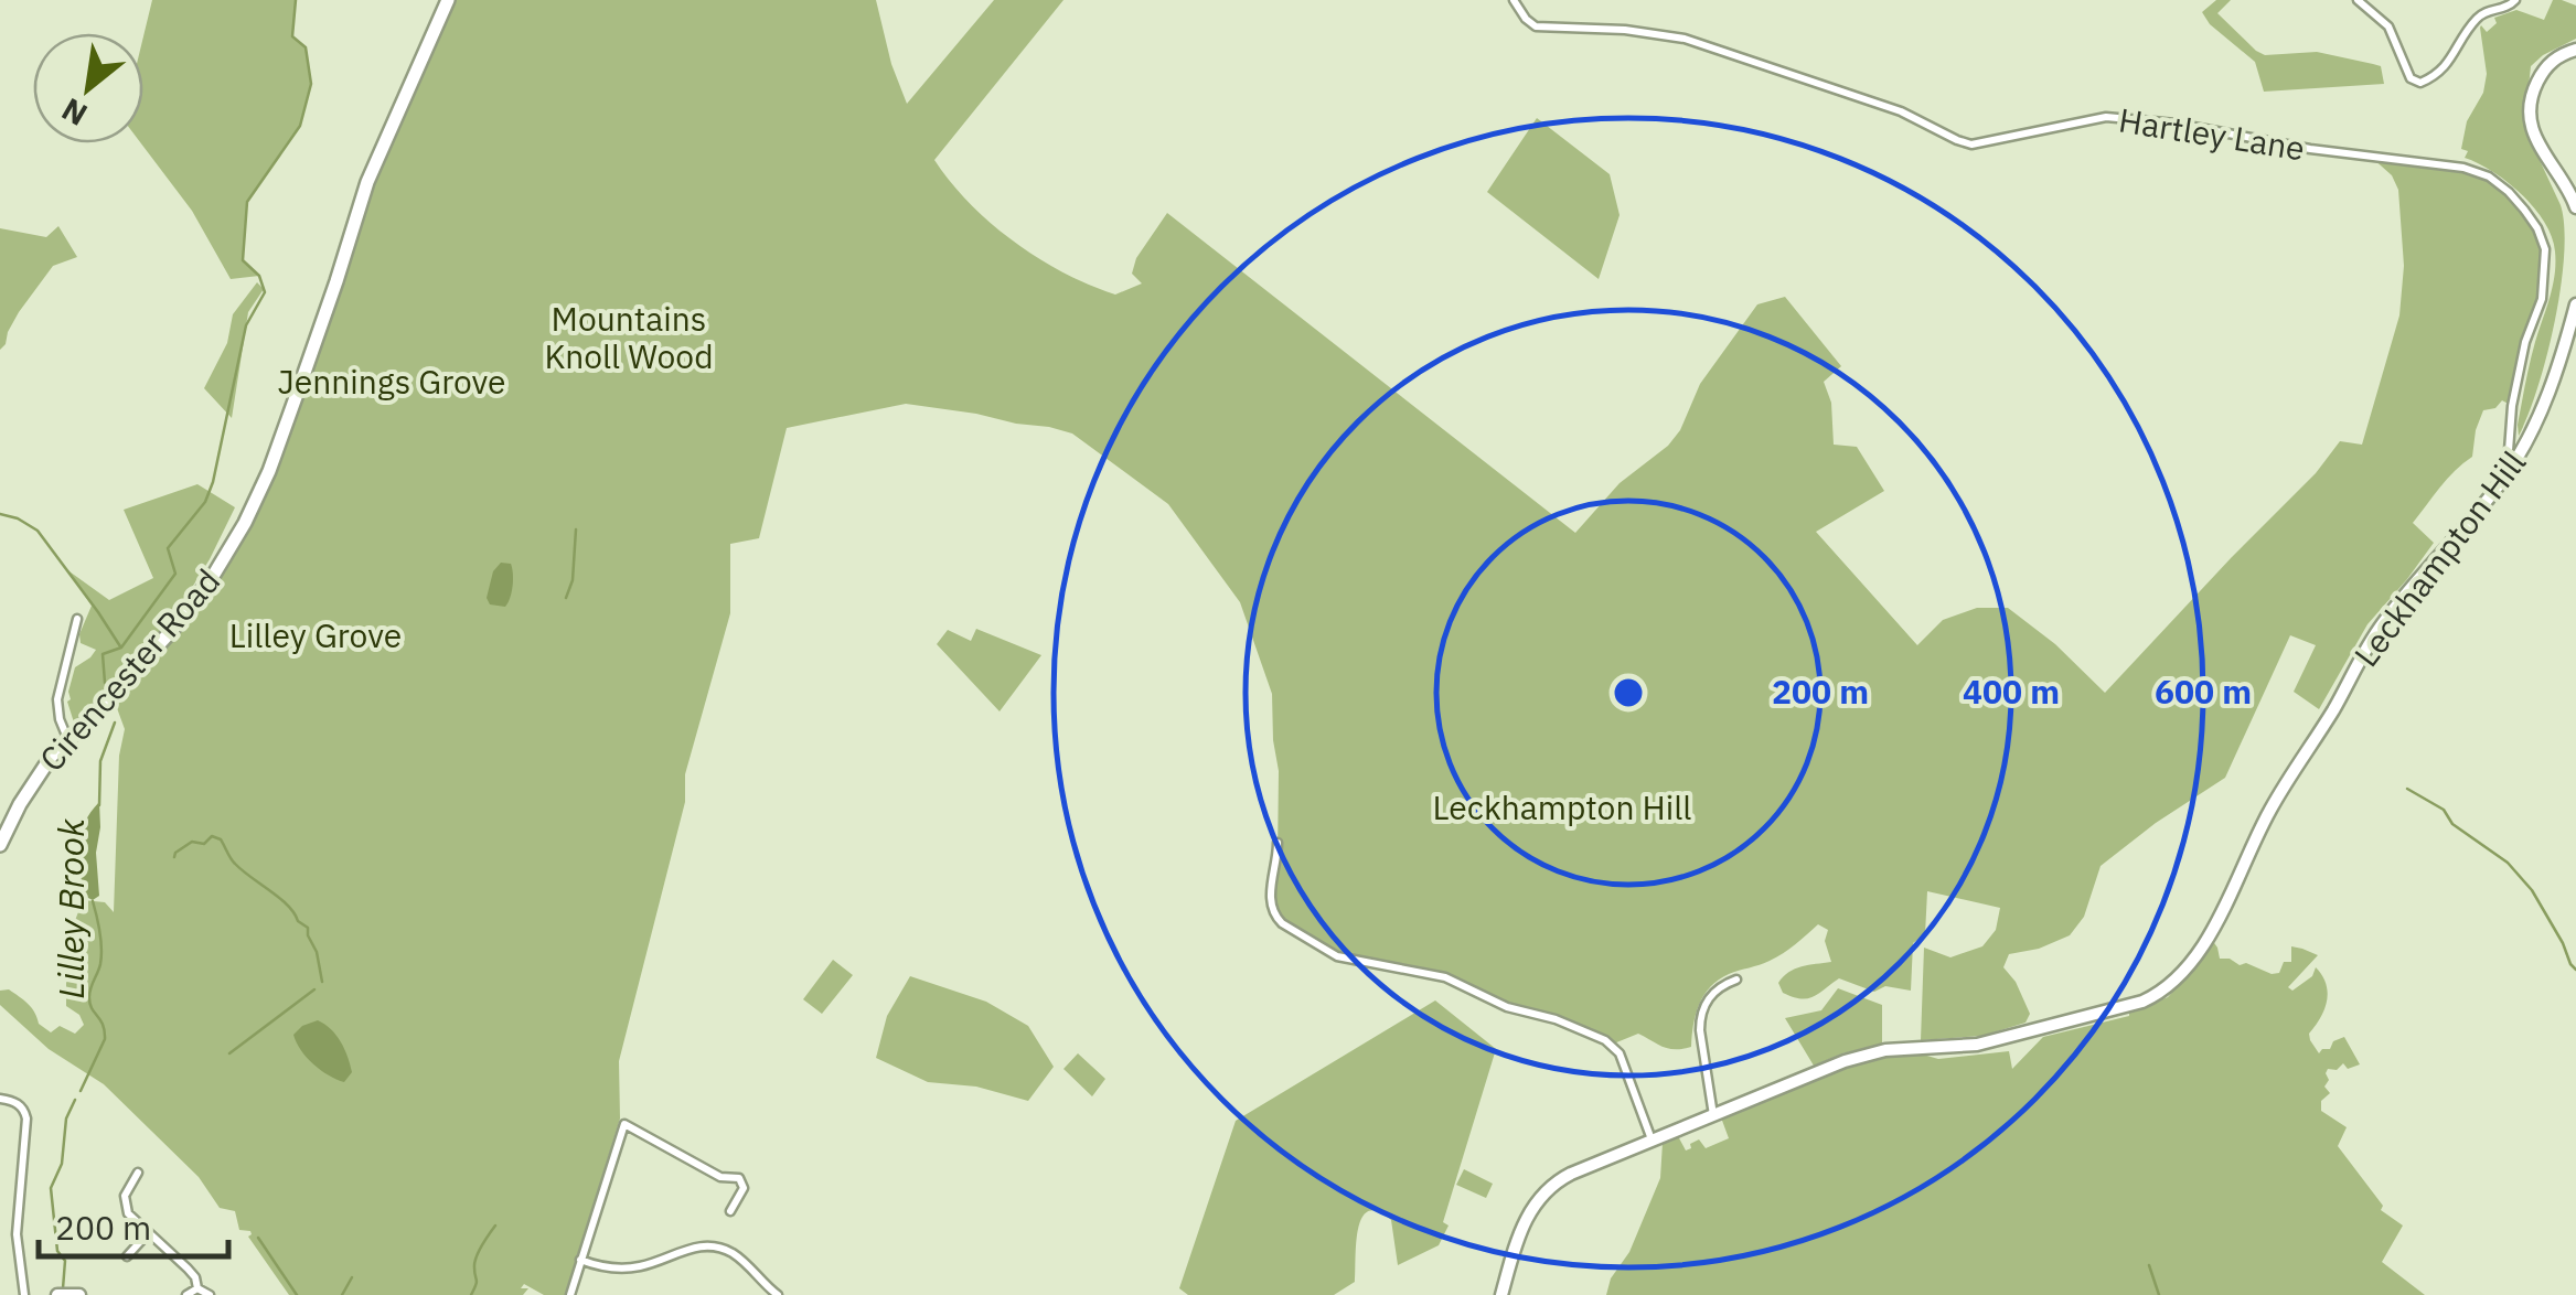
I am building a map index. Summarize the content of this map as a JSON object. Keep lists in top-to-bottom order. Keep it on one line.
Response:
{"streets":{"main road":["Cirencester Road"],"street":["Hartley Lane","Leckhampton Hill"]},"crossings":[["Hartley Lane","Leckhampton Hill"]],"water":["Lilley Brook"],"parks":["Mountains Knoll Wood","Jennings Grove","Lilley Grove","Leckhampton Hill"],"scale_bar":"200 m","north":"bottom left","rings":["200 m","400 m","600 m"]}
